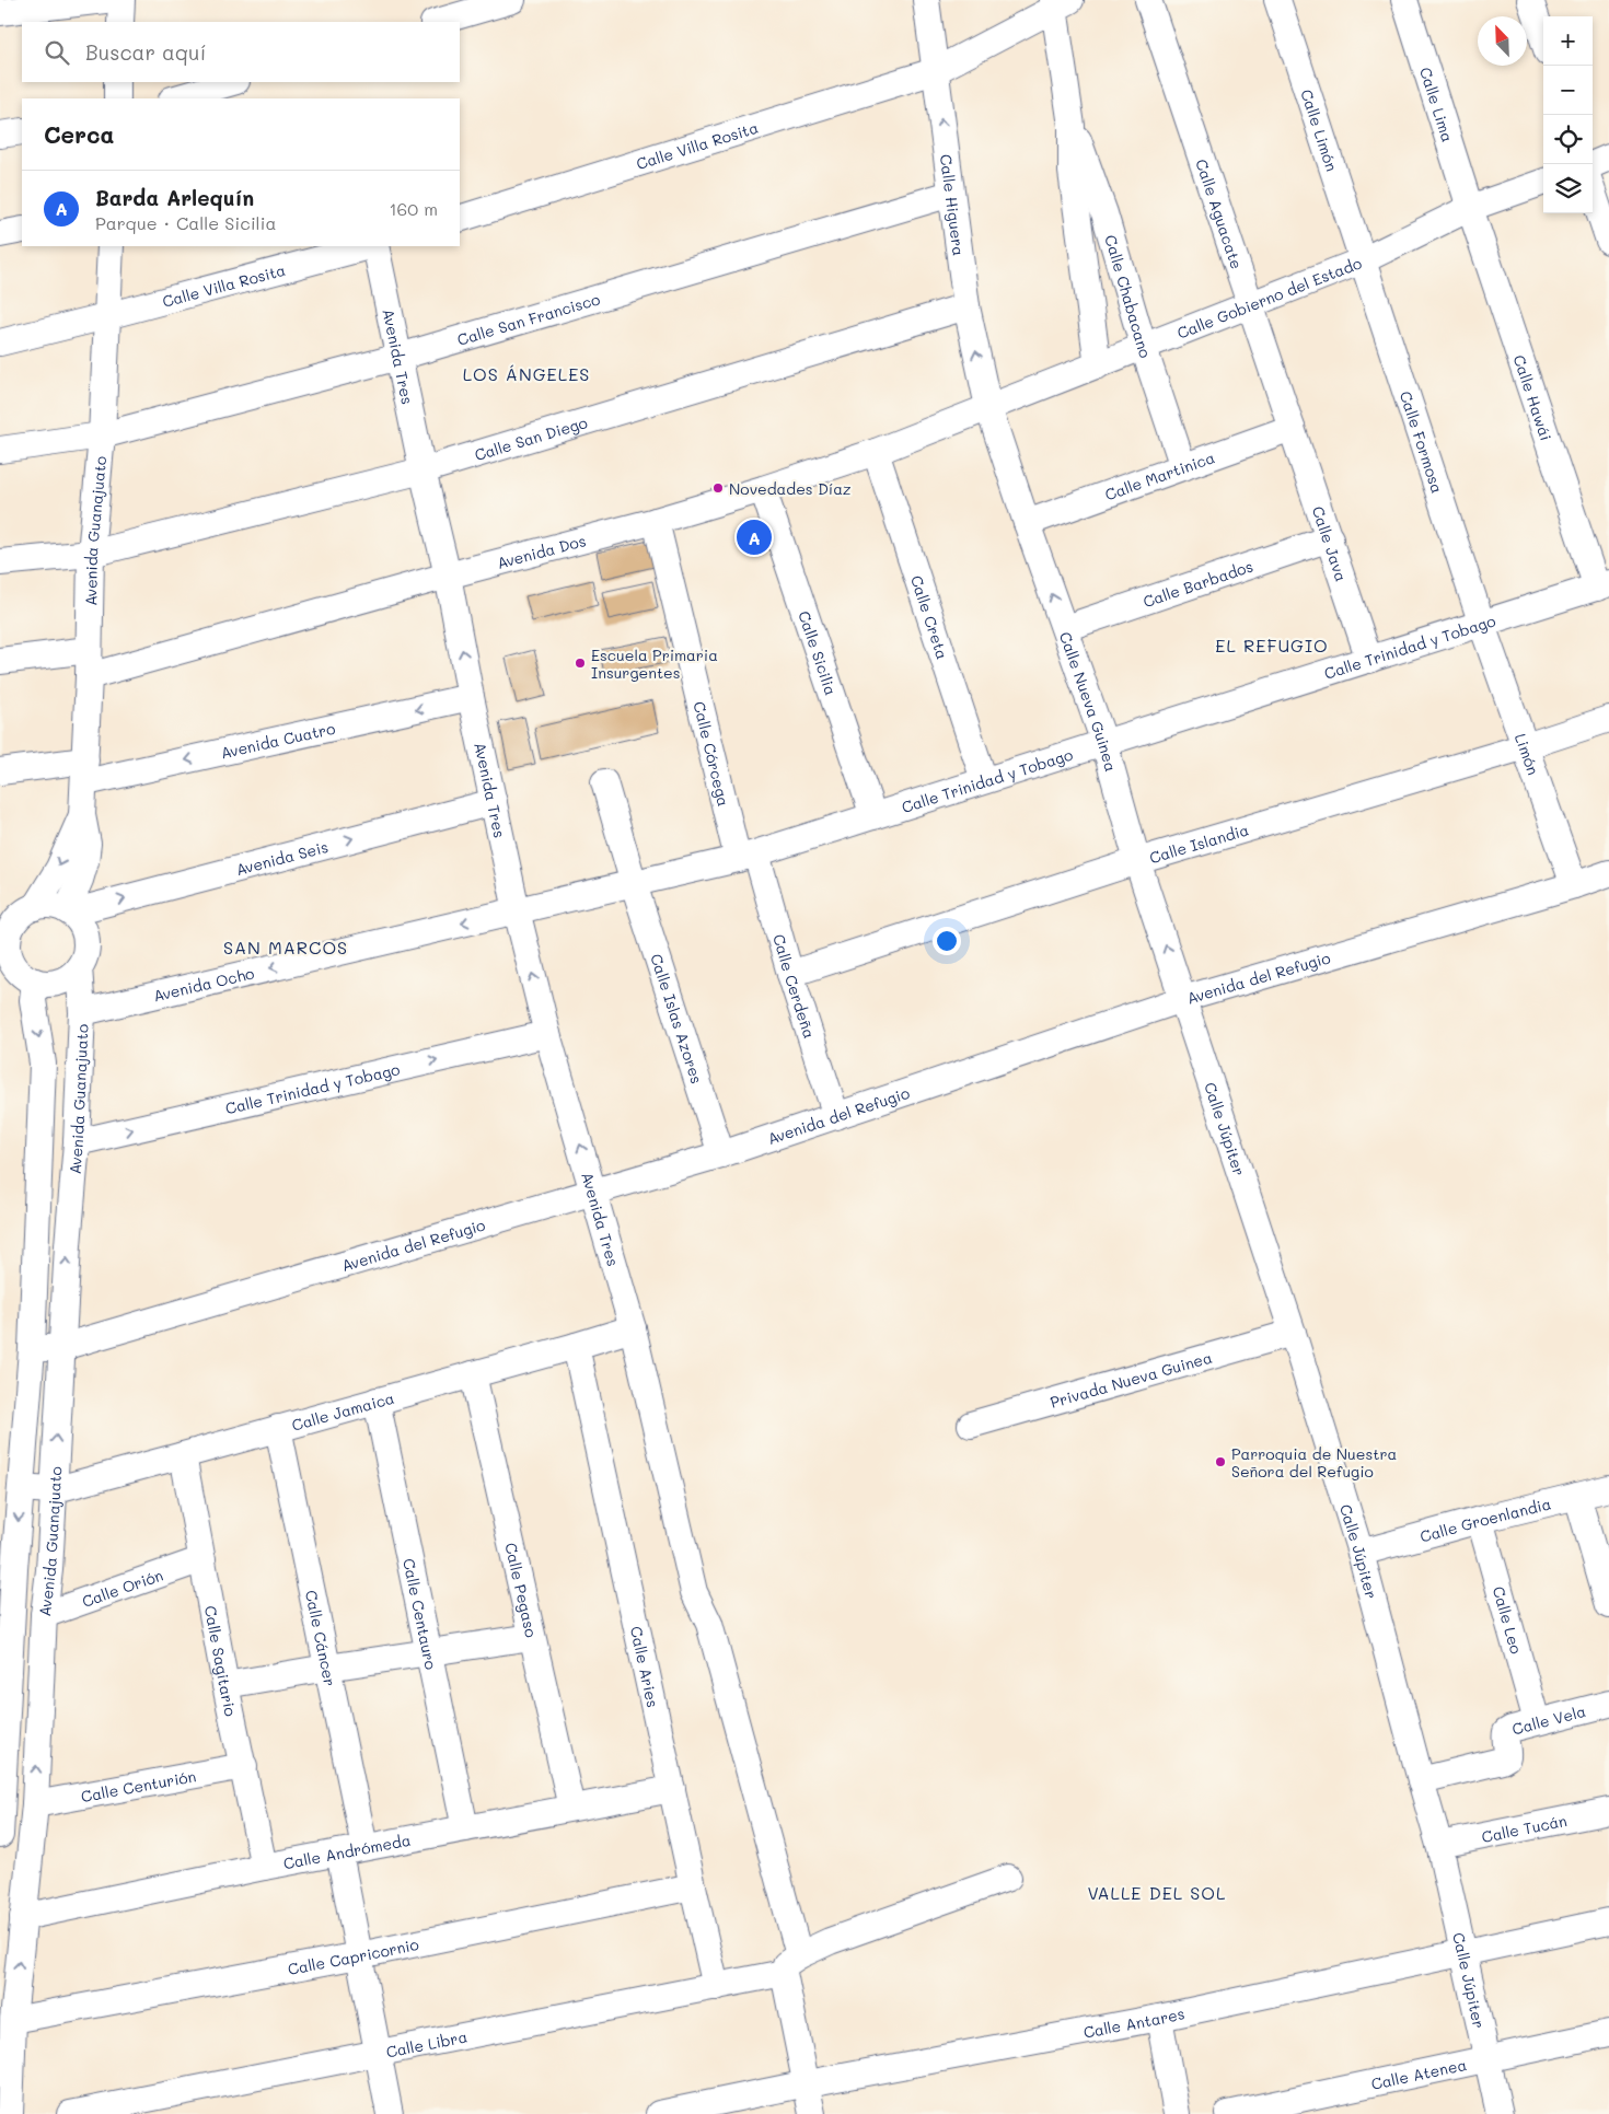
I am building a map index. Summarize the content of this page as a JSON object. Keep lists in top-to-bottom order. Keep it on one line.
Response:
{"streets":{"street":["Calle Lima","Calle Limón","Calle Villa Rosita","Calle Higuera","Calle Aguacate","Calle Chabacano","Calle Gobierno del Estado","Calle San Francisco","Avenida Tres","Calle Hawái","Calle San Diego","Calle Formosa","Calle Martinica","Avenida Guanajuato","Calle Java","Avenida Dos","Calle Barbados","Calle Creta","Calle Trinidad y Tobago","Calle Sicilia","Calle Nueva Guinea","Avenida Cuatro","Calle Córcega","Limón","Calle Islandia","Avenida Seis","Avenida del Refugio","Avenida Ocho","Calle Cerdeña","Calle Islas Azores","Calle Júpiter","Privada Nueva Guinea","Calle Jamaica","Calle Groenlandia","Calle Orión","Calle Pegaso","Calle Centauro","Calle Leo","Calle Cáncer","Calle Sagitario","Calle Aries","Calle Vela","Calle Centurión","Calle Tucán","Calle Andrómeda","Calle Capricornio","Calle Antares","Calle Libra","Calle Atenea"]},"crossings":[["Calle Lima","Calle Gobierno del Estado"],["Calle Lima","Calle Hawái"],["Calle Limón","Calle Gobierno del Estado"],["Calle Limón","Calle Formosa"],["Calle Villa Rosita","Calle Higuera"],["Calle Villa Rosita","Calle Chabacano"],["Calle Villa Rosita","Avenida Guanajuato"],["Calle Higuera","Calle Gobierno del Estado"],["Calle Higuera","Calle San Francisco"],["Calle Higuera","Calle San Diego"],["Calle Higuera","Avenida Dos"],["Calle Higuera","Calle Nueva Guinea"],["Calle Aguacate","Calle Gobierno del Estado"],["Calle Aguacate","Calle Martinica"],["Calle Aguacate","Calle Java"],["Calle Chabacano","Calle Gobierno del Estado"],["Calle Chabacano","Calle Martinica"],["Calle Gobierno del Estado","Calle Hawái"],["Calle Gobierno del Estado","Calle Formosa"],["Calle Gobierno del Estado","Avenida Dos"],["Calle Gobierno del Estado","Calle Nueva Guinea"],["Calle San Francisco","Avenida Tres"],["Calle San Francisco","Avenida Guanajuato"],["Avenida Tres","Calle San Diego"],["Avenida Tres","Avenida Dos"],["Avenida Tres","Calle Trinidad y Tobago"],["Avenida Tres","Avenida Cuatro"],["Avenida Tres","Avenida Seis"],["Avenida Tres","Avenida del Refugio"],["Avenida Tres","Avenida Ocho"],["Avenida Tres","Calle Jamaica"],["Avenida Tres","Calle Antares"],["Avenida Tres","Calle Libra"],["Calle Hawái","Calle Trinidad y Tobago"],["Calle San Diego","Avenida Guanajuato"],["Calle Formosa","Calle Trinidad y Tobago"],["Calle Formosa","Limón"],["Calle Martinica","Calle Java"],["Calle Martinica","Calle Nueva Guinea"],["Avenida Guanajuato","Avenida Dos"],["Avenida Guanajuato","Calle Trinidad y Tobago"],["Avenida Guanajuato","Avenida Cuatro"],["Avenida Guanajuato","Avenida Seis"],["Avenida Guanajuato","Avenida del Refugio"],["Avenida Guanajuato","Avenida Ocho"],["Avenida Guanajuato","Calle Jamaica"],["Avenida Guanajuato","Calle Orión"],["Avenida Guanajuato","Calle Centurión"],["Avenida Guanajuato","Calle Andrómeda"],["Avenida Guanajuato","Calle Capricornio"],["Calle Java","Calle Barbados"],["Calle Java","Calle Trinidad y Tobago"],["Avenida Dos","Calle Creta"],["Avenida Dos","Calle Sicilia"],["Avenida Dos","Calle Nueva Guinea"],["Avenida Dos","Calle Córcega"],["Calle Barbados","Calle Nueva Guinea"],["Calle Creta","Calle Trinidad y Tobago"],["Calle Trinidad y Tobago","Calle Sicilia"],["Calle Trinidad y Tobago","Calle Nueva Guinea"],["Calle Trinidad y Tobago","Calle Córcega"],["Calle Trinidad y Tobago","Limón"],["Calle Trinidad y Tobago","Avenida Ocho"],["Calle Trinidad y Tobago","Calle Cerdeña"],["Calle Trinidad y Tobago","Calle Islas Azores"],["Calle Nueva Guinea","Calle Islandia"],["Calle Nueva Guinea","Avenida del Refugio"],["Calle Nueva Guinea","Calle Júpiter"],["Calle Córcega","Calle Cerdeña"],["Limón","Calle Islandia"],["Limón","Avenida del Refugio"],["Calle Islandia","Calle Cerdeña"],["Avenida del Refugio","Calle Cerdeña"],["Avenida del Refugio","Calle Islas Azores"],["Avenida del Refugio","Calle Júpiter"],["Calle Júpiter","Privada Nueva Guinea"],["Calle Júpiter","Calle Groenlandia"],["Calle Júpiter","Calle Vela"],["Calle Júpiter","Calle Tucán"],["Calle Júpiter","Calle Antares"],["Calle Júpiter","Calle Atenea"],["Calle Jamaica","Calle Pegaso"],["Calle Jamaica","Calle Centauro"],["Calle Jamaica","Calle Cáncer"],["Calle Jamaica","Calle Sagitario"],["Calle Jamaica","Calle Aries"],["Calle Groenlandia","Calle Leo"],["Calle Orión","Calle Sagitario"],["Calle Pegaso","Calle Andrómeda"],["Calle Centauro","Calle Andrómeda"],["Calle Leo","Calle Vela"],["Calle Cáncer","Calle Andrómeda"],["Calle Sagitario","Calle Centurión"],["Calle Sagitario","Calle Andrómeda"],["Calle Aries","Calle Andrómeda"],["Calle Aries","Calle Capricornio"],["Calle Aries","Calle Libra"]],"one_way":["Calle Higuera","Calle Nueva Guinea","Avenida Cuatro","Avenida Seis","Avenida Ocho"],"districts":["LOS ÁNGELES","EL REFUGIO","SAN MARCOS","VALLE DEL SOL"],"places":["Novedades Díaz","Escuela Primaria Insurgentes","Parroquia de Nuestra Señora del Refugio"],"north":"top left","page":{"map_buttons":["+","−"],"search":"Buscar aquí","heading":"Cerca","list":[{"mark":"A","name":"Barda Arlequín","note":"Parque · Calle Sicilia","value":"160 m"}],"pins":"A"}}
